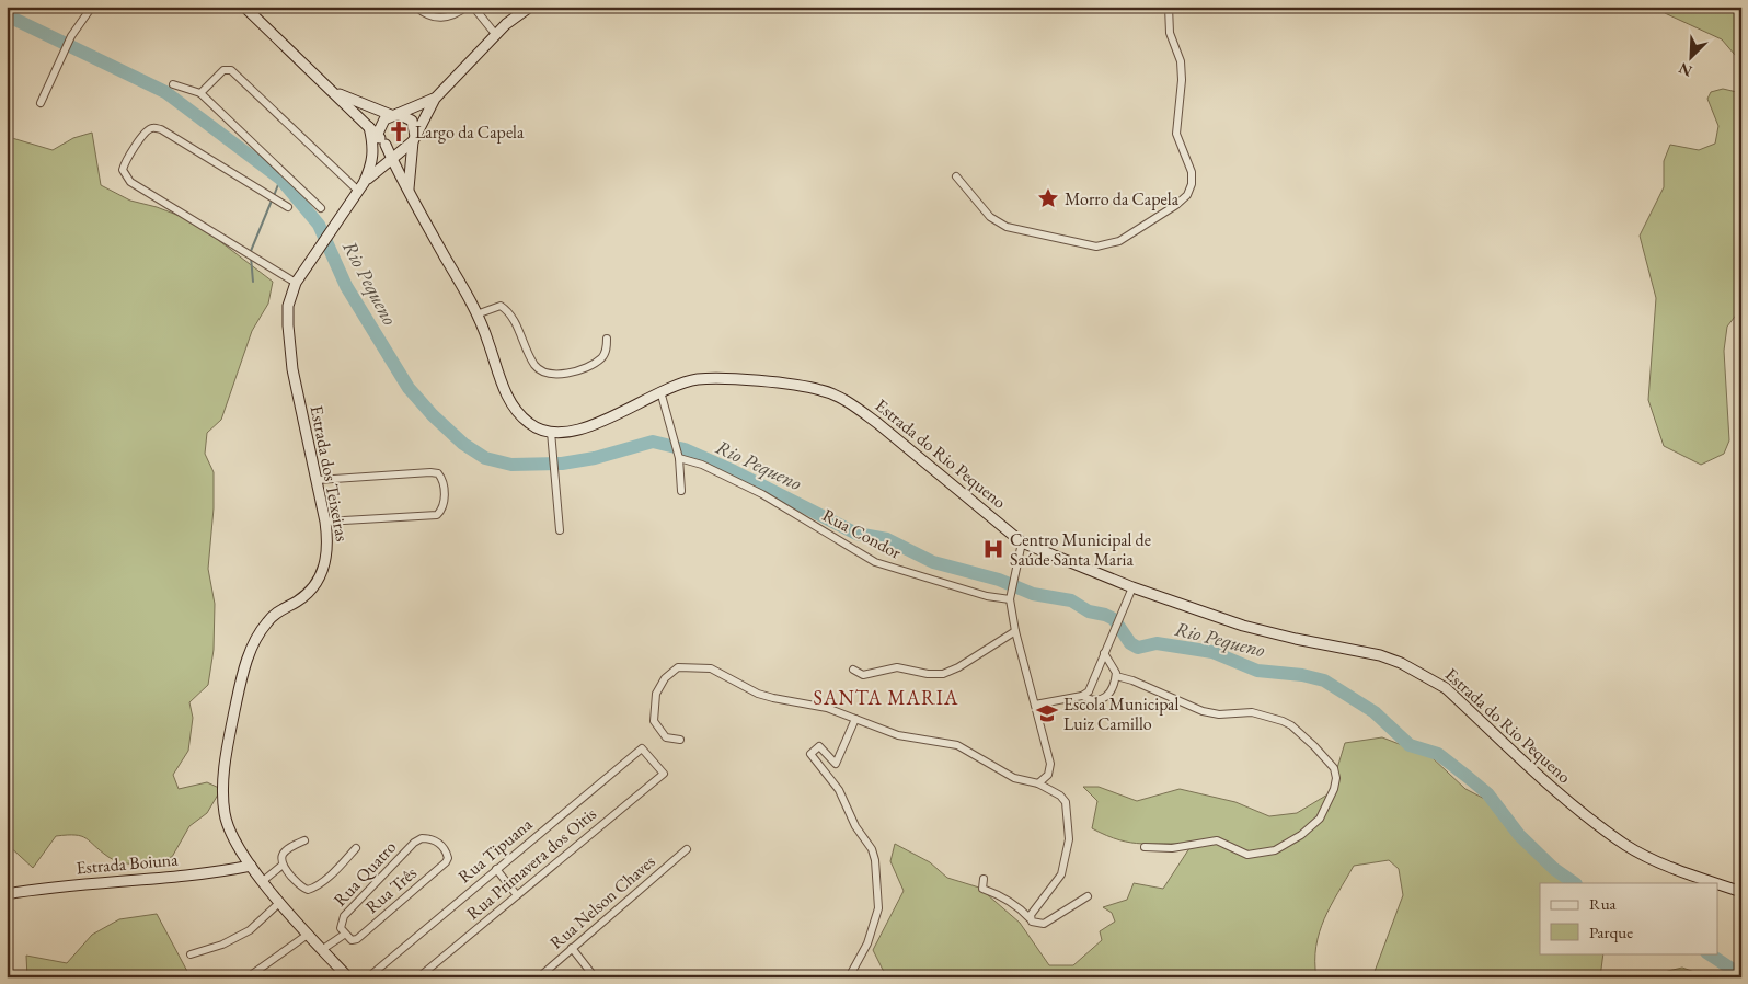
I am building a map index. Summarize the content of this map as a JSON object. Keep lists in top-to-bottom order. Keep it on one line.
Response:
{"streets":{"street":["Estrada do Rio Pequeno","Estrada dos Teixeiras","Rua Condor","Rua Tipuana","Estrada Boiuna","Rua Primavera dos Oitis","Rua Quatro","Rua Três","Rua Nelson Chaves"]},"crossings":[["Estrada do Rio Pequeno","Estrada dos Teixeiras"],["Estrada dos Teixeiras","Estrada Boiuna"],["Rua Tipuana","Rua Primavera dos Oitis"],["Rua Quatro","Rua Três"]],"districts":["SANTA MARIA"],"water":["Rio Pequeno"],"places":{"church":["Largo da Capela"],"place":["Morro da Capela"],"hospital":["Centro Municipal de Saúde Santa Maria"],"school or university":["Escola Municipal Luiz Camillo"]},"legend":["Rua","Parque"],"north":"bottom left"}
